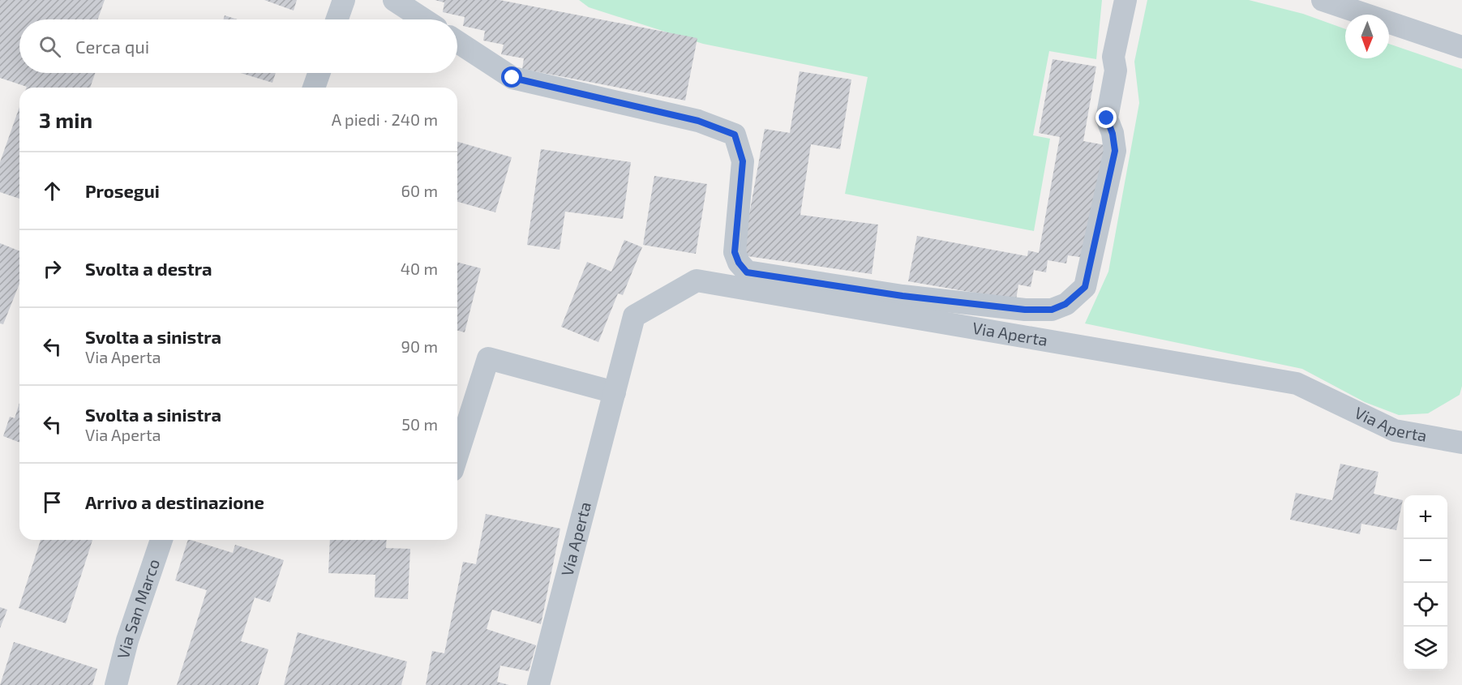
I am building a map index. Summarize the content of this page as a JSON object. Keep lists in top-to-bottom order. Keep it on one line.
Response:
{"streets":{"street":["Via Aperta","Via San Marco"]},"north":"bottom","page":{"search":"Cerca qui","heading":["3 min","A piedi · 240 m"],"list":[["Prosegui","60 m"],["Svolta a destra","40 m"],["Svolta a sinistra","Via Aperta","90 m"],["Svolta a sinistra","Via Aperta","50 m"],"Arrivo a destinazione"],"map_buttons":["+","−"]}}
